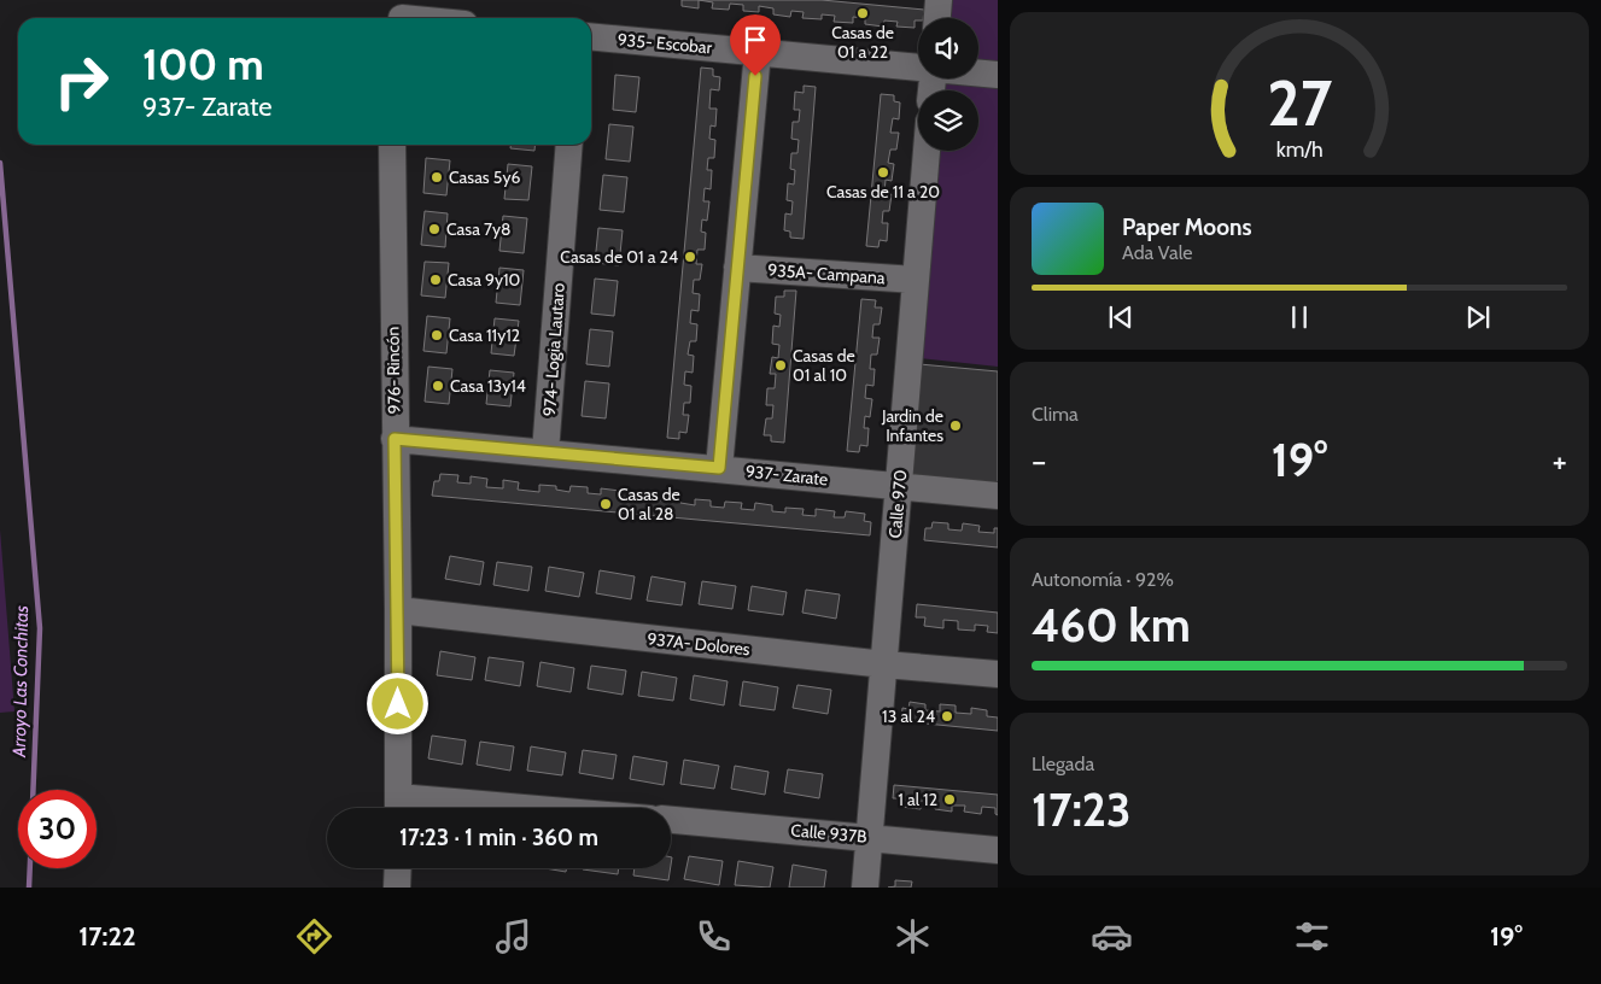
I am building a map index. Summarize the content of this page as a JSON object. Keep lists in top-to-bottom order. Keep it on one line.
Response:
{"streets":{"street":["935- Escobar","935A- Campana","974- Logia Lautaro","976- Rincón","937- Zarate","Calle 970","937A- Dolores","Calle 937B"]},"crossings":[["935A- Campana","Calle 970"],["974- Logia Lautaro","937- Zarate"],["976- Rincón","937- Zarate"],["976- Rincón","937A- Dolores"],["937- Zarate","Calle 970"],["Calle 970","937A- Dolores"],["Calle 970","Calle 937B"]],"water":["Arroyo Las Conchitas"],"places":["Casas de 01 a 22","Casas de 11 a 20","Casas 5y6","Casa 7y8","Casas de 01 a 24","Casa 9y10","Casa 11y12","Casas de 01 al 10","Casa 13y14","Jardin de Infantes","Casas de 01 al 28","13 al 24","1 al 12"],"page":{"turn":["100 m","937- Zarate"],"song":["Paper Moons","Ada Vale"],"tile":["Clima",["Autonomía · 92%","460 km"],["Llegada","17:23"]],"heat":["−","19°","+"],"limit":"30","trip":"17:23 · 1 min · 360 m","tabs":["17:22","19°"],"gauge":["27","km/h"]}}
